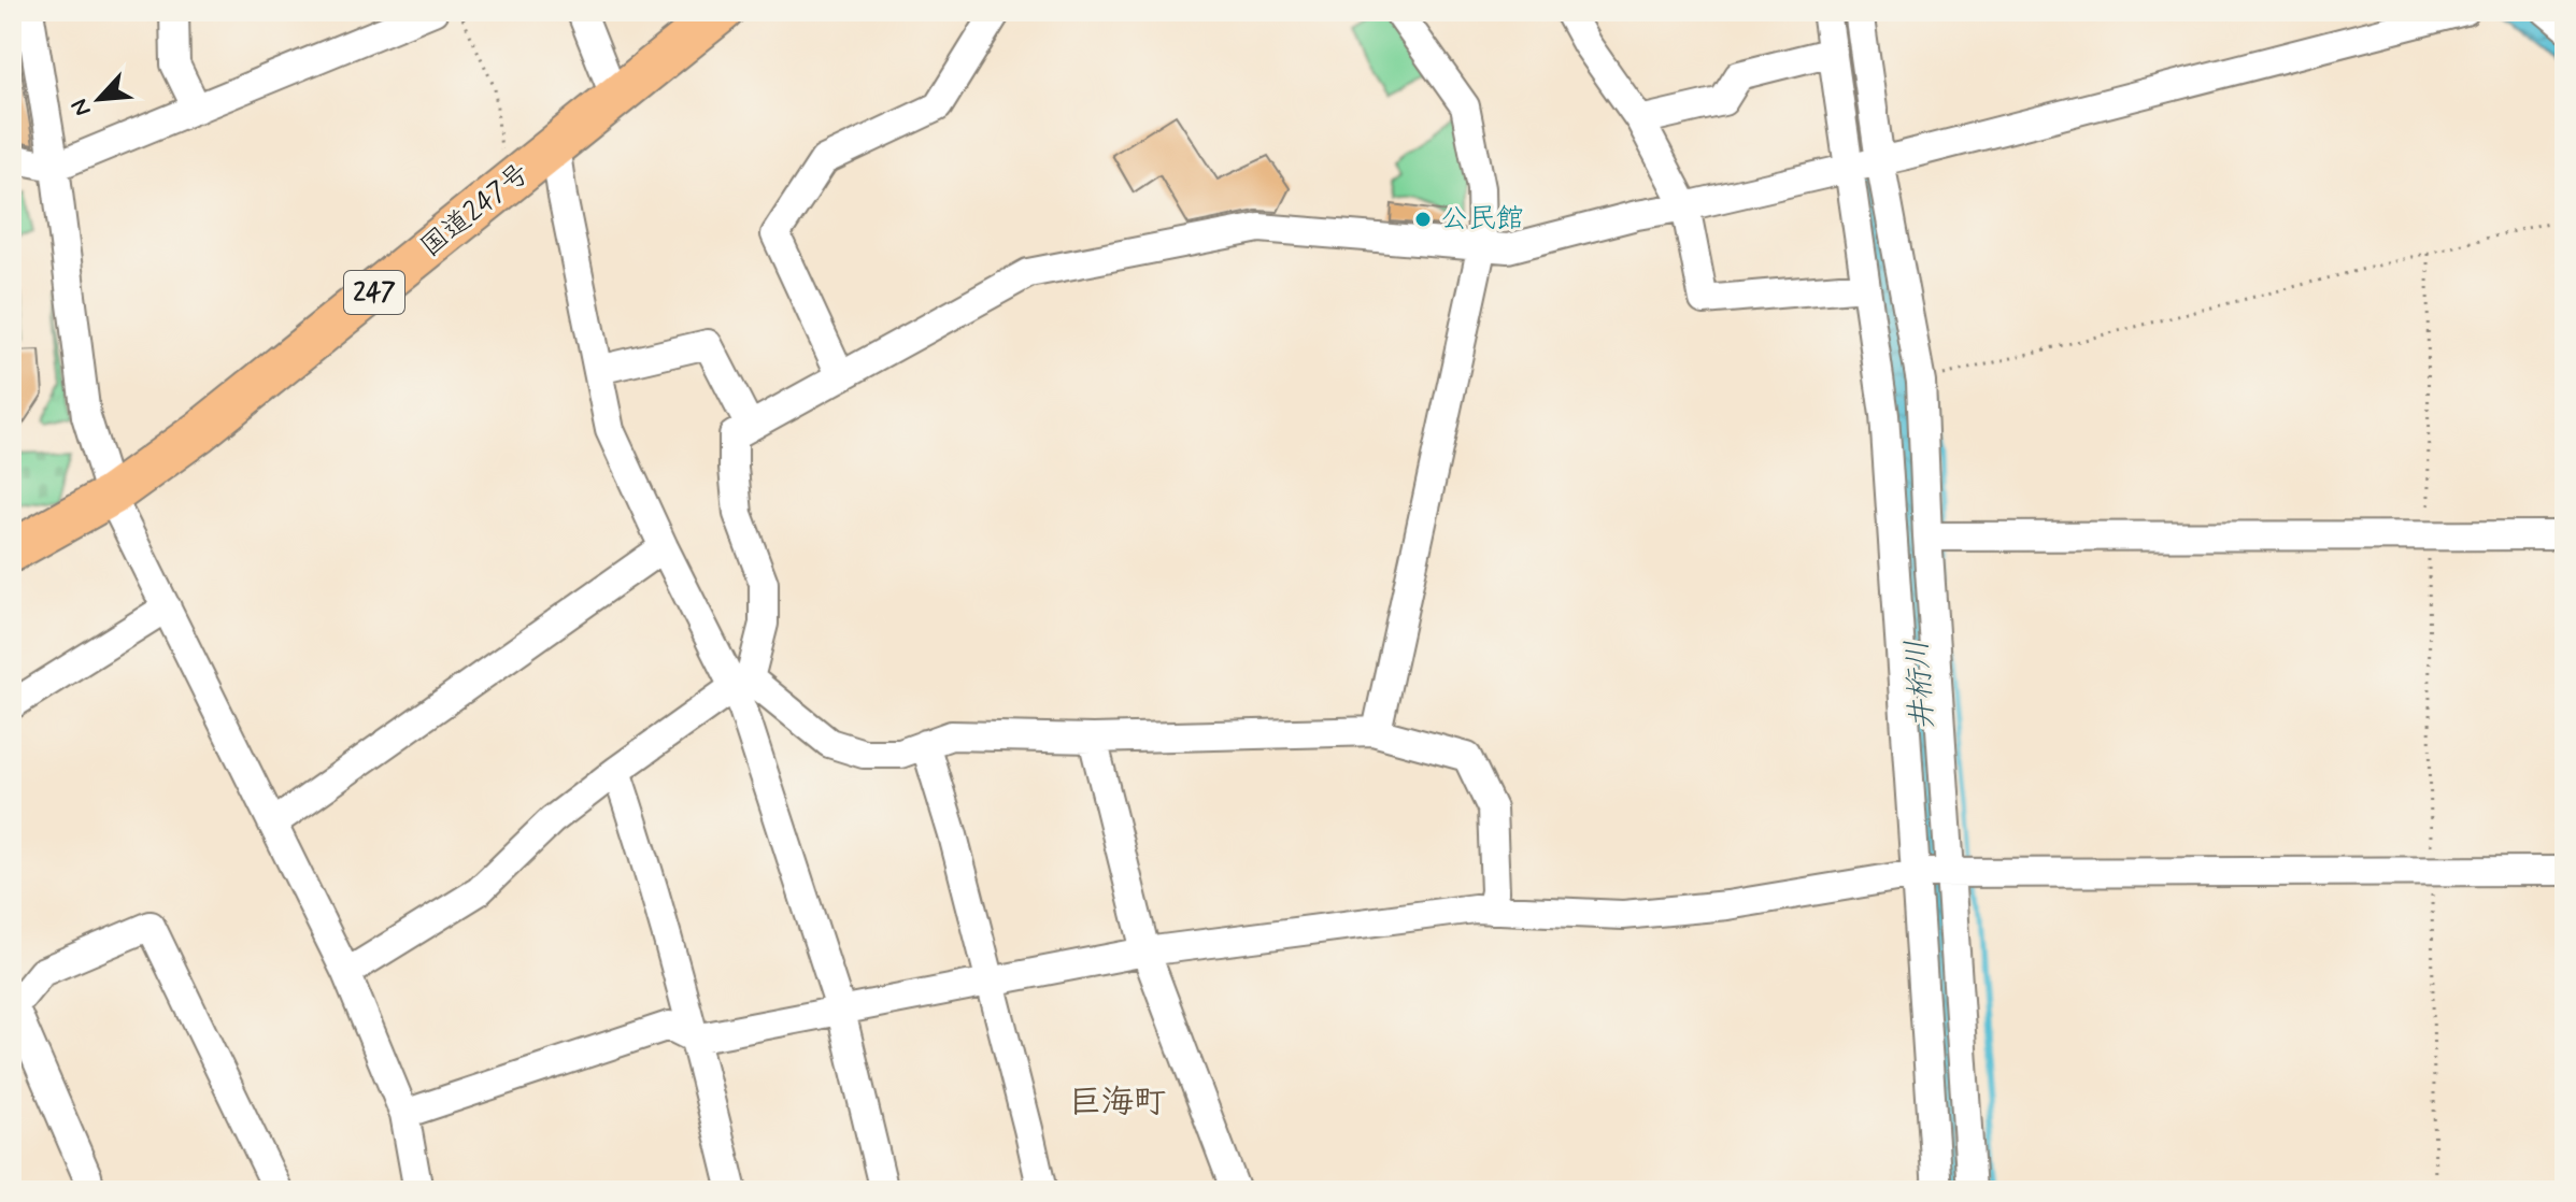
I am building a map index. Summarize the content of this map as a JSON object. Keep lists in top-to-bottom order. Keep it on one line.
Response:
{"streets":{"highway":["国道247号","247"]},"districts":["巨海町"],"water":["井桁川"],"places":["公民館"],"north":"bottom left"}
